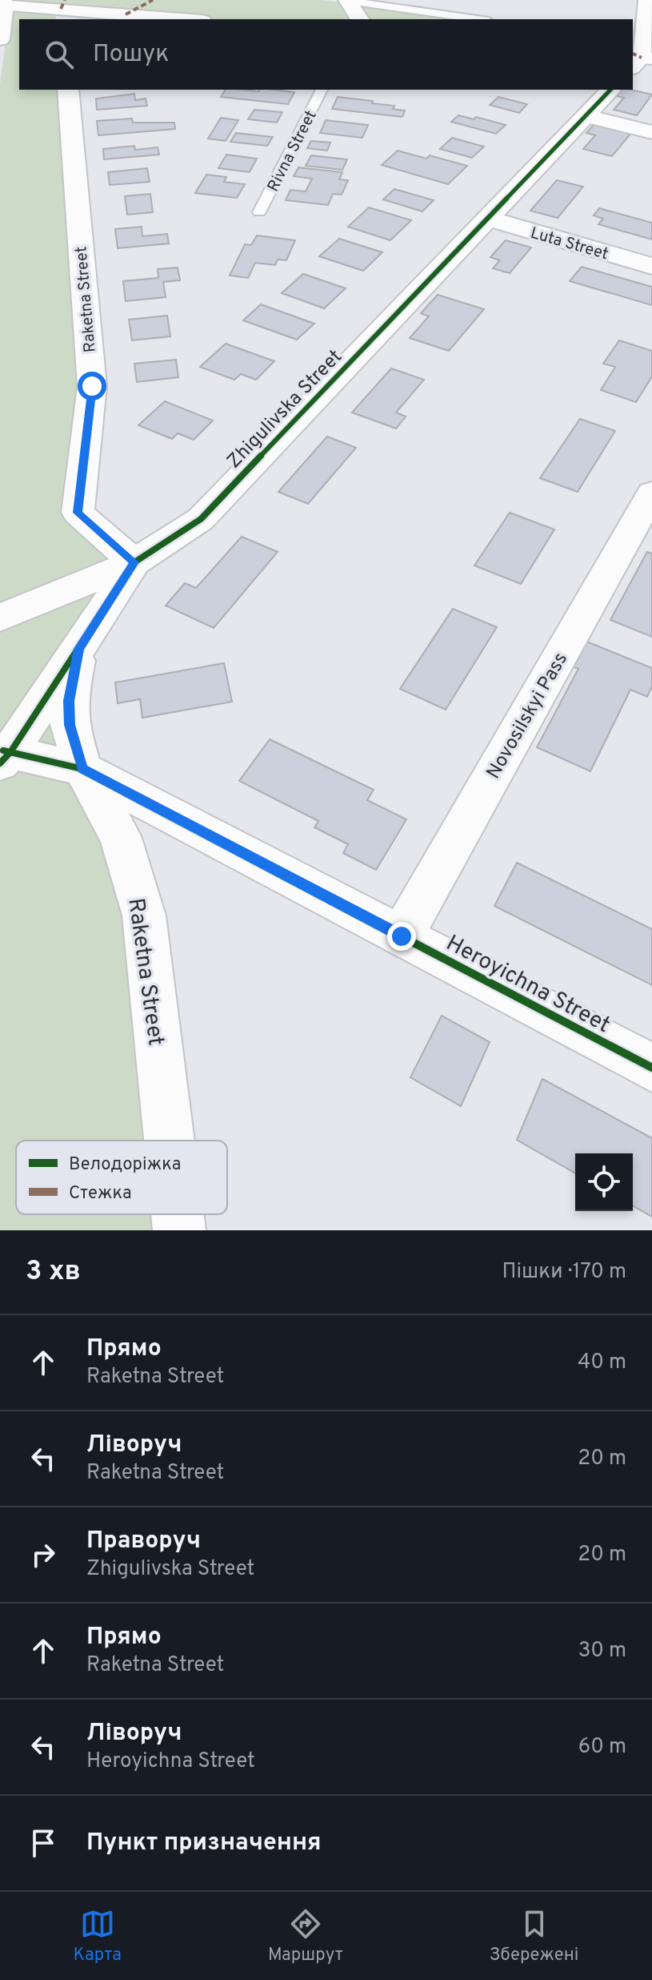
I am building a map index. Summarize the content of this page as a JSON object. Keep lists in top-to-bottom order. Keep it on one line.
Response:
{"streets":{"street":["Luta Street","Raketna Street","Zhigulivska Street","Novosilskyi Pass","Heroyichna Street"],"lane":["Rivna Street"]},"crossings":[["Luta Street","Zhigulivska Street"],["Raketna Street","Zhigulivska Street"],["Raketna Street","Heroyichna Street"],["Zhigulivska Street","Heroyichna Street"],["Novosilskyi Pass","Heroyichna Street"]],"legend":["Велодоріжка","Стежка"],"page":{"search":"Пошук","heading":["3 хв","Пішки · 170 m"],"list":[["Прямо","Raketna Street","40 m"],["Ліворуч","Raketna Street","20 m"],["Праворуч","Zhigulivska Street","20 m"],["Прямо","Raketna Street","30 m"],["Ліворуч","Heroyichna Street","60 m"],"Пункт призначення"],"nav":["Карта","Маршрут","Збережені"]}}
